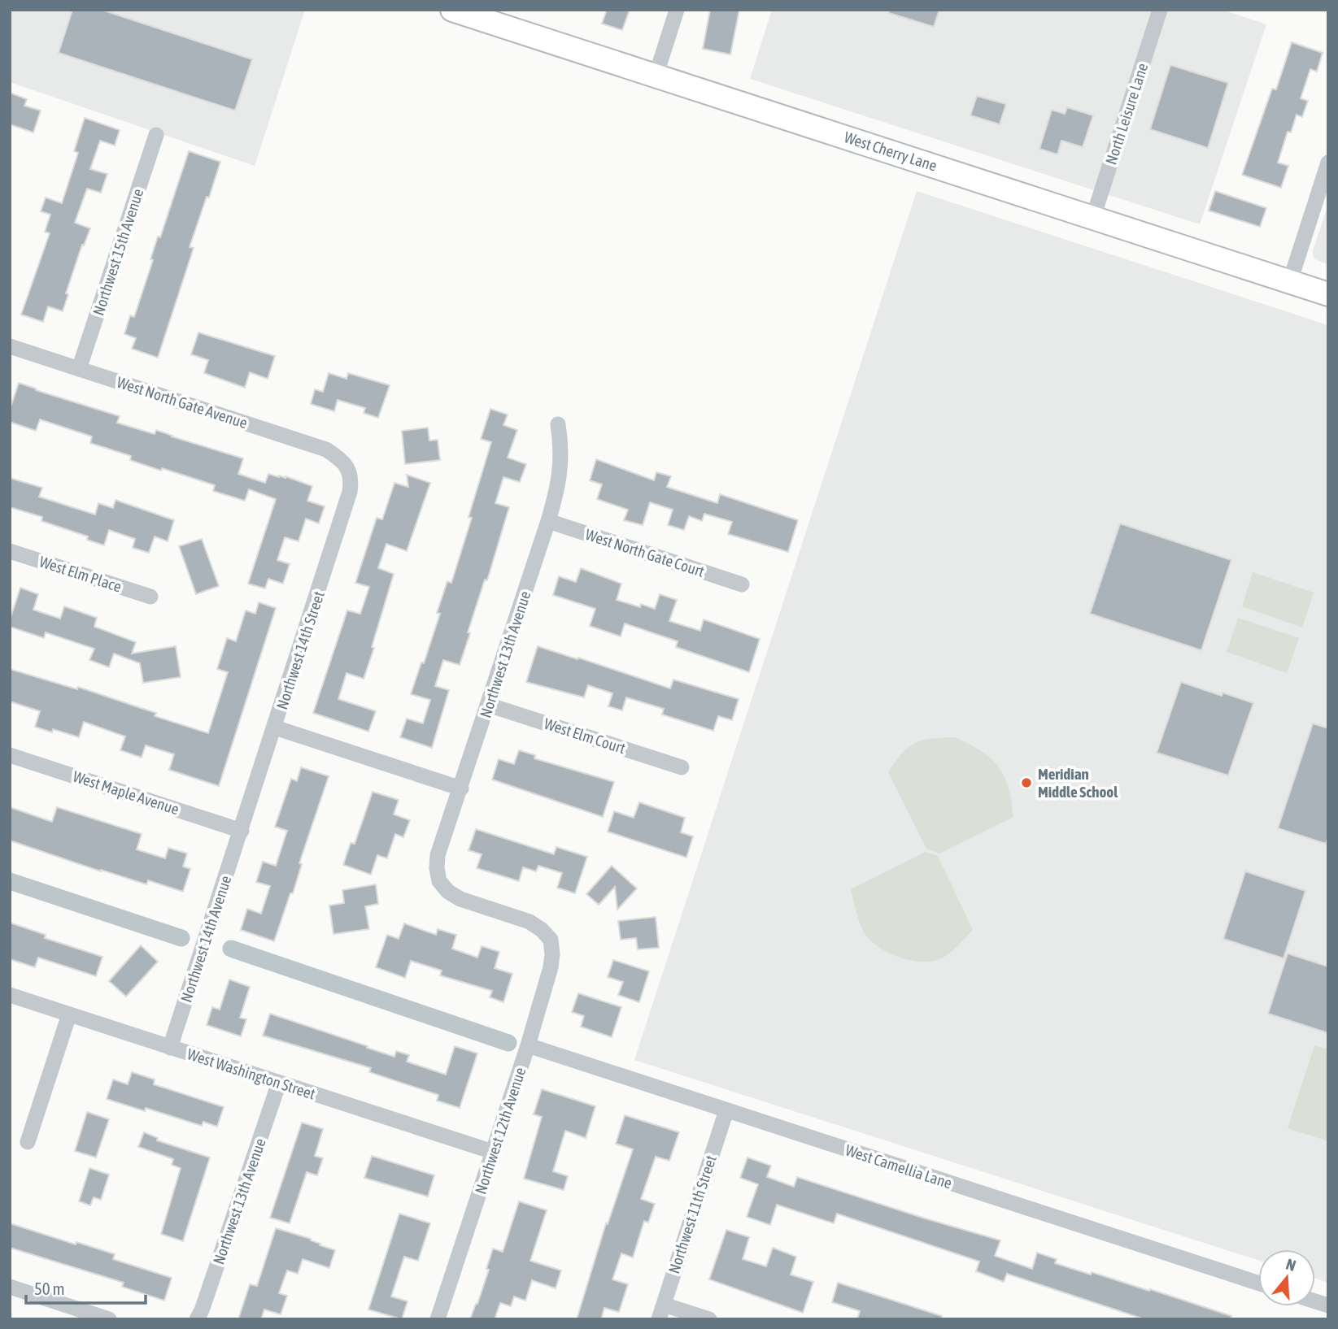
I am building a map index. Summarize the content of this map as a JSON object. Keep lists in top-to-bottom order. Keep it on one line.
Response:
{"streets":{"main road":["West Cherry Lane"],"street":["North Leisure Lane","Northwest 15th Avenue","West North Gate Avenue","West North Gate Court","West Elm Place","Northwest 14th Street","Northwest 13th Avenue","West Elm Court","West Maple Avenue","Northwest 14th Avenue","West Washington Street","Northwest 12th Avenue","West Camellia Lane","Northwest 11th Street"]},"crossings":[["North Leisure Lane","West Cherry Lane"],["Northwest 15th Avenue","West North Gate Avenue"],["West North Gate Avenue","Northwest 14th Street"],["West North Gate Court","Northwest 13th Avenue"],["Northwest 14th Street","West Maple Avenue"],["Northwest 14th Street","Northwest 14th Avenue"],["Northwest 13th Avenue","West Elm Court"],["Northwest 13th Avenue","West Washington Street"],["Northwest 13th Avenue","Northwest 12th Avenue"],["West Maple Avenue","Northwest 14th Avenue"],["Northwest 14th Avenue","West Washington Street"],["West Washington Street","Northwest 12th Avenue"],["Northwest 12th Avenue","West Camellia Lane"],["West Camellia Lane","Northwest 11th Street"]],"places":["Meridian Middle School"],"scale_bar":"50 m","north":"top"}
